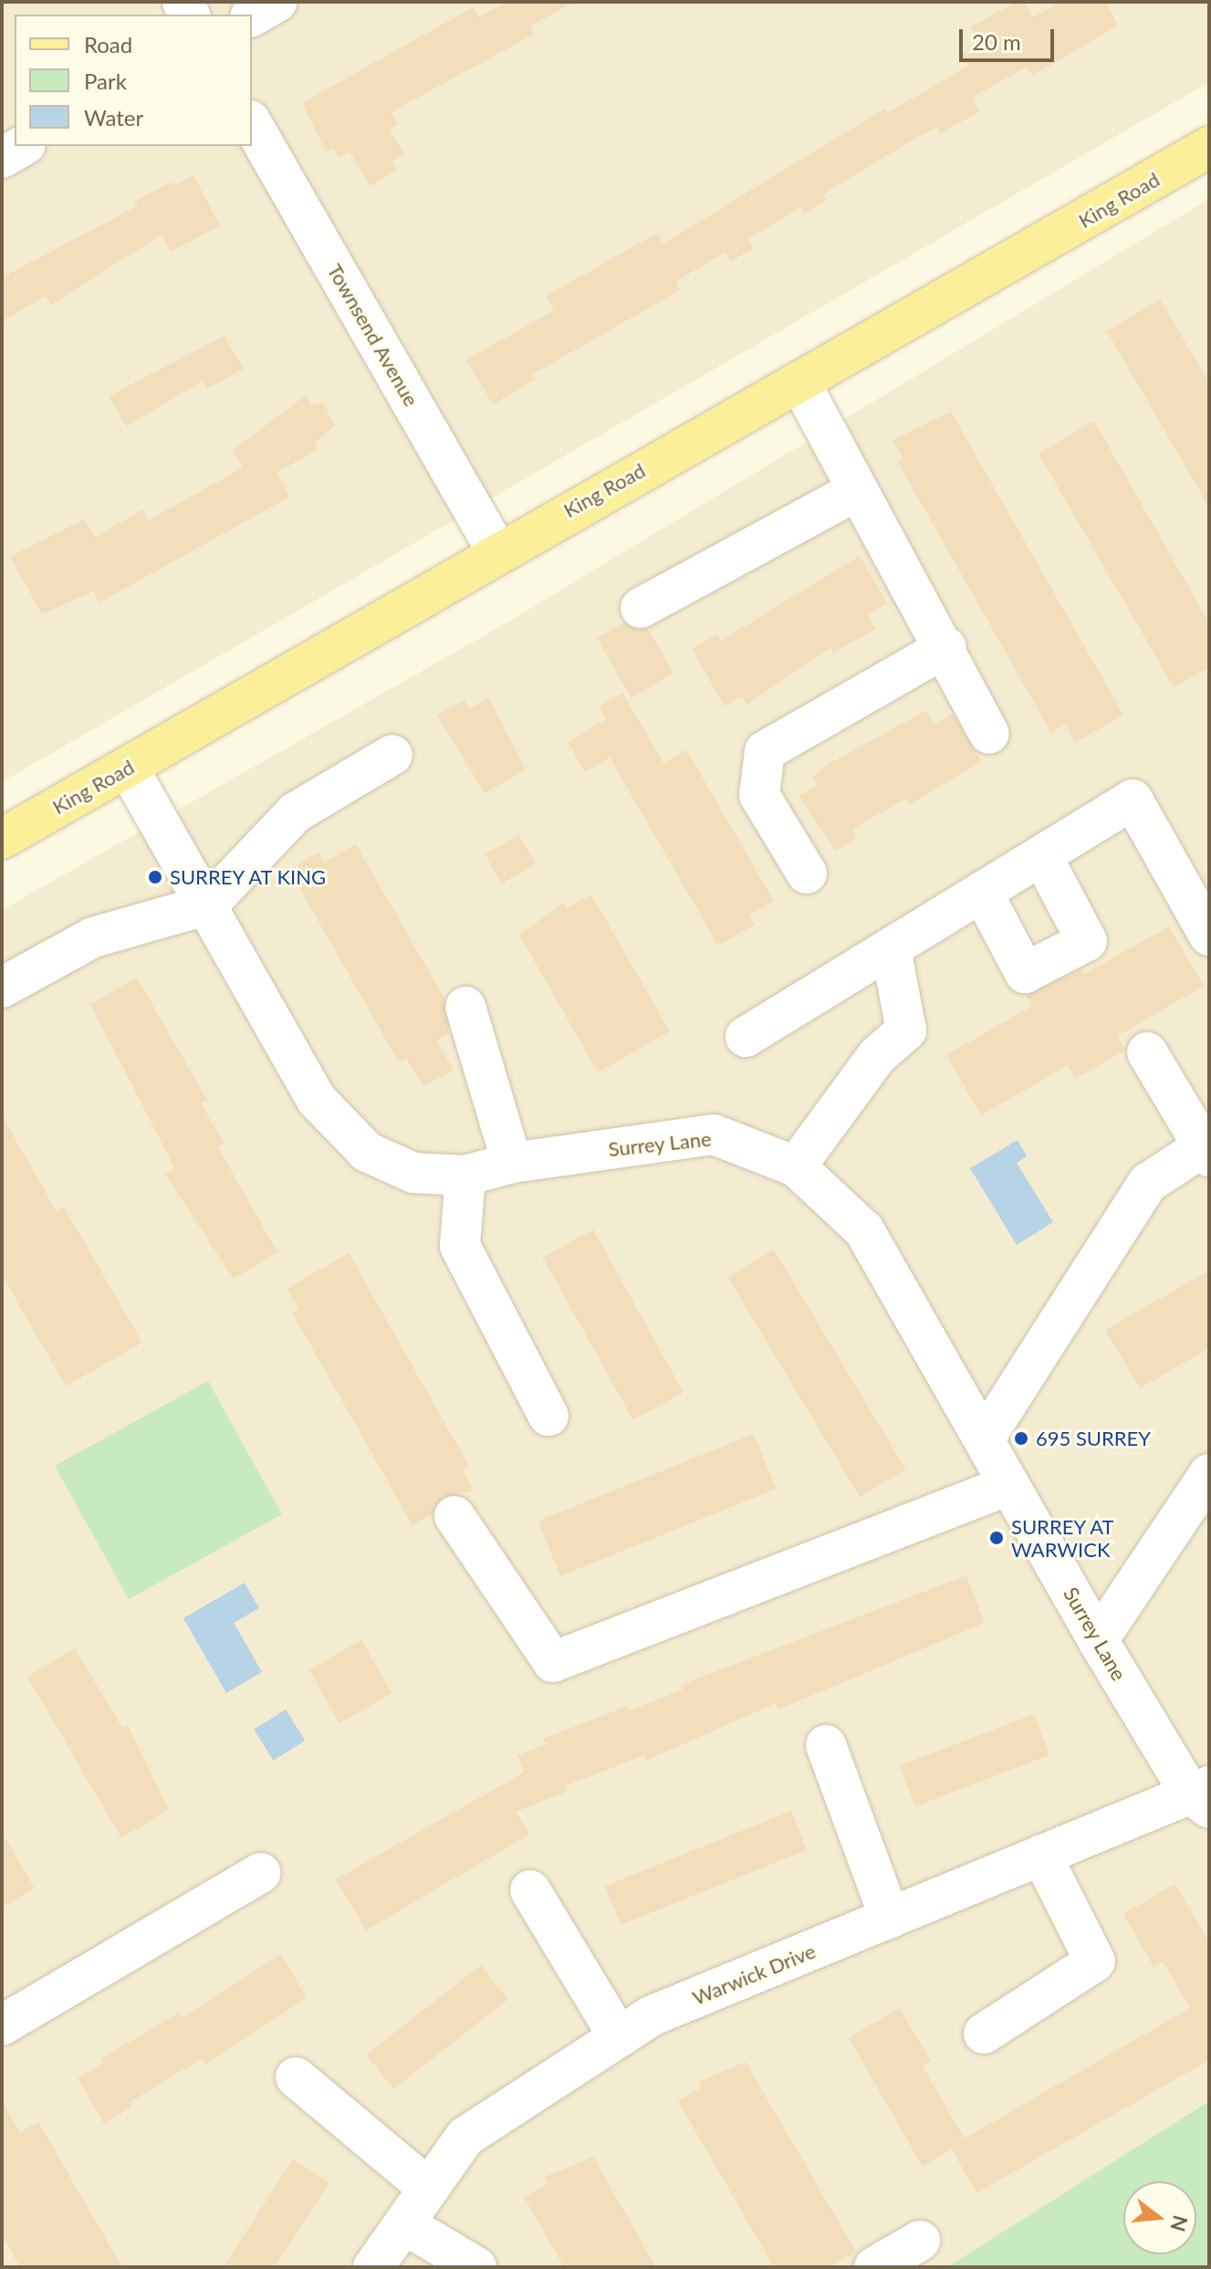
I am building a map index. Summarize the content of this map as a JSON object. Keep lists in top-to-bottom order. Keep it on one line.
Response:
{"streets":{"main road":["King Road"],"street":["Townsend Avenue","Surrey Lane","Warwick Drive"]},"crossings":[["King Road","Townsend Avenue"],["King Road","Surrey Lane"],["Surrey Lane","Warwick Drive"]],"places":["SURREY AT KING","695 SURREY","SURREY AT WARWICK"],"legend":["Road","Park","Water"],"scale_bar":"20 m","north":"right"}
